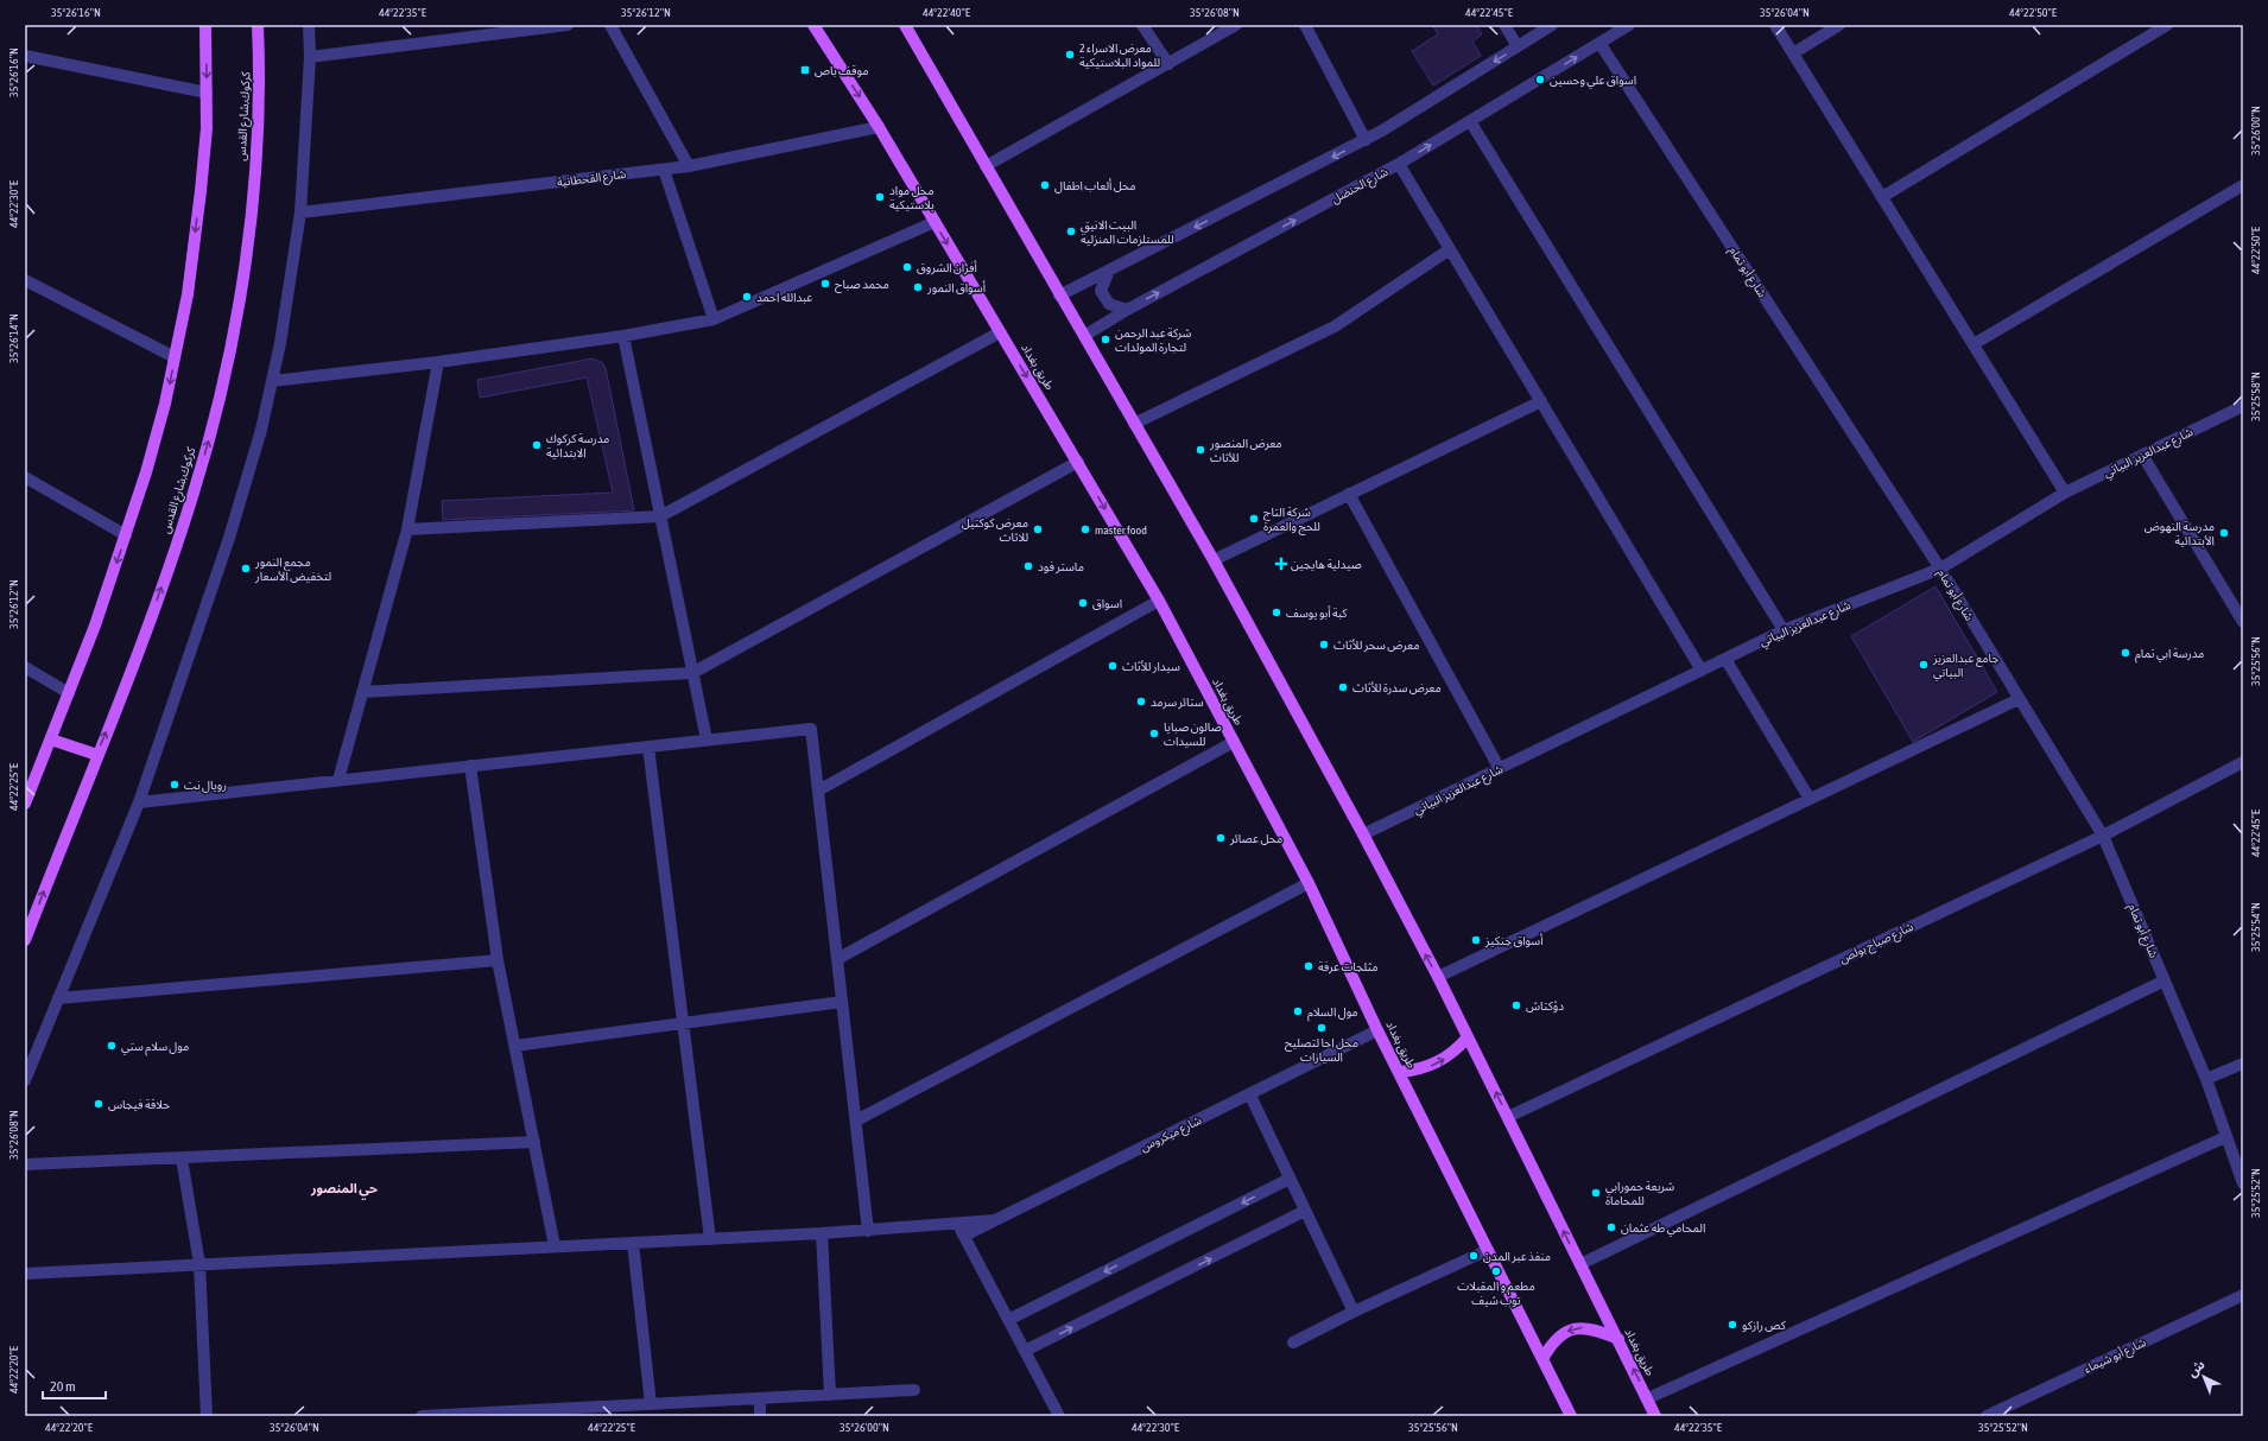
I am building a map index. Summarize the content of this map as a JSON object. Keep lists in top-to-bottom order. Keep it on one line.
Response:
{"streets":{"main road":["كركوك,شارع القدس","طريق بغداد"],"street":["شارع القحطانية","شارع الحنضل","شارع أبو تمام","شارع عبدالعزيز البياتي","شارع صباح بولص","شارع ميكروس","شارع أبو شيماء"]},"crossings":[["شارع القحطانية","طريق بغداد"],["شارع الحنضل","شارع أبو تمام"],["شارع الحنضل","طريق بغداد"],["شارع أبو تمام","شارع عبدالعزيز البياتي"],["شارع أبو تمام","شارع صباح بولص"],["طريق بغداد","شارع عبدالعزيز البياتي"],["طريق بغداد","شارع صباح بولص"],["طريق بغداد","شارع ميكروس"]],"districts":["حي المنصور"],"places":{"other":["معرض الاسراء 2 للمواد البلاستيكية","اسواق علي وحسين","محل ألعاب اطفال","محل مواد بلاستيكية","البيت الانيق للمستلزمات المنزلية","أفران الشروق","محمد صباح","أسواق النمور","عبدالله احمد","شركة عبد الرحمن لتجارة المولدات","مدرسة كركوك الابتدائية","معرض المنصور للأثاث","شركة التاج للحج والعمرة","معرض كوكتيل للاثاث","master food","مدرسة النهوض الأبتدائية","ماستر فود","مجمع النمور لتخفيض الأسعار","اسواق","كبة أبو يوسف","معرض سحر للأثاث","مدرسة ابي تمام","جامع عبدالعزيز البياتي","سيدار للأثاث","معرض سدرة للأثاث","ستائر سرمد","صالون صبايا للسيدات","رويال نت","محل عصائر","أسواق جنكيز","مثلجات عرفة","دۆکتاش","مول السلام","محل احا لتصليح السيارات","مول سلام ستي","حلاقة فيجاس","شريعة حمورابي للمحاماة","المحامي طه عثمان","منفذ عبر المدن","مطعم و المقبلات توب شيف","كص رازكو"],"transit":["موقف باص"],"health":["صيدلية هايجين"]},"scale_bar":"20 m","north":"top left","coordinates":["35°26'16\"N","44°22'35\"E","35°26'12\"N","44°22'40\"E","35°26'08\"N","44°22'45\"E","35°26'04\"N","44°22'50\"E","35°26'00\"N","44°22'30\"E","35°26'14\"N","35°25'58\"N","35°25'56\"N","44°22'25\"E","35°25'54\"N","35°25'52\"N","44°22'20\"E"]}
